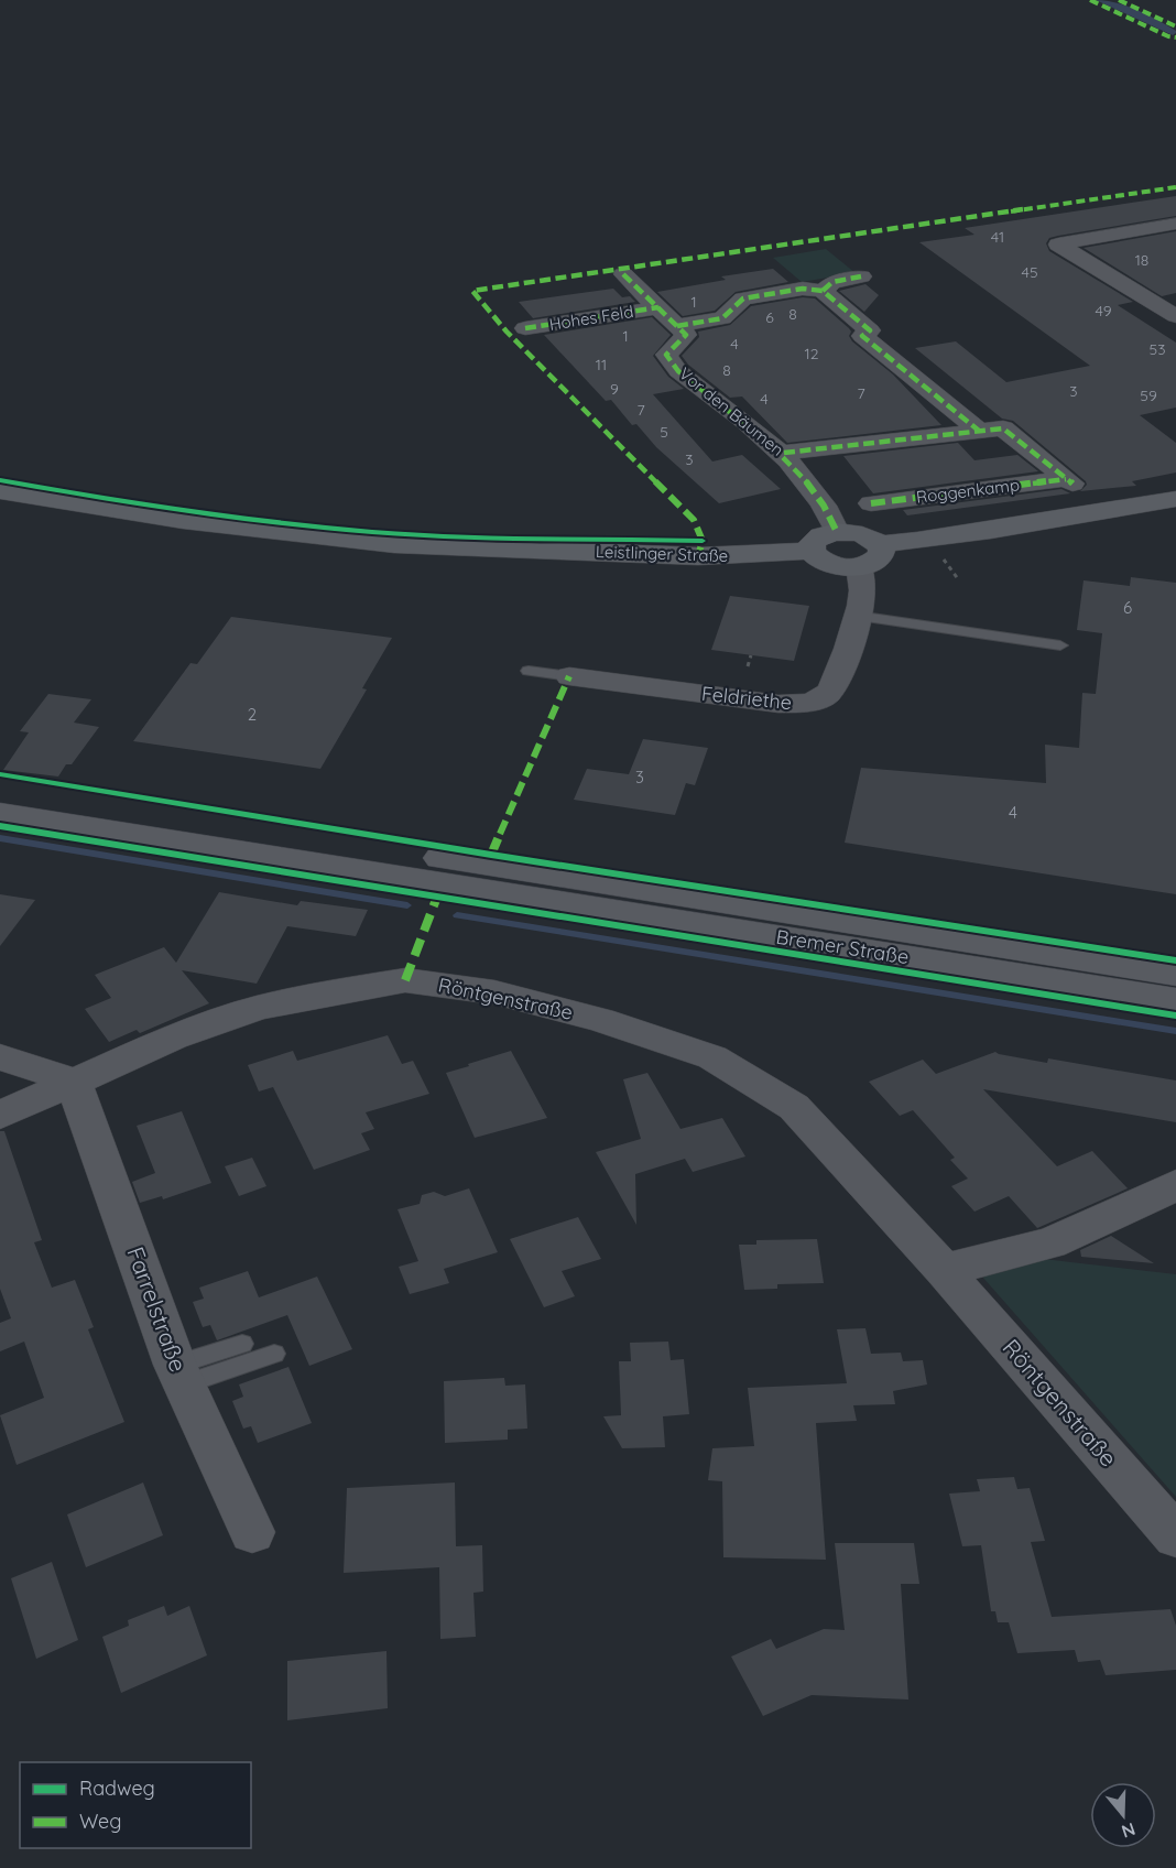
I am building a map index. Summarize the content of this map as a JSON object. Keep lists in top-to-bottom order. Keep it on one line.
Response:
{"streets":{"main road":["Bremer Straße"],"street":["Hohes Feld","Vor den Bäumen","Roggenkamp","Leistlinger Straße","Feldriethe","Röntgenstraße","Farrelstraße"]},"crossings":[["Vor den Bäumen","Roggenkamp"],["Leistlinger Straße","Feldriethe"],["Röntgenstraße","Farrelstraße"]],"house_numbers":["41","18","45","1","49","8","6","1","4","53","12","11","8","9","3","7","59","4","7","5","3","6","2","3","4"],"legend":["Radweg","Weg"],"north":"bottom"}
